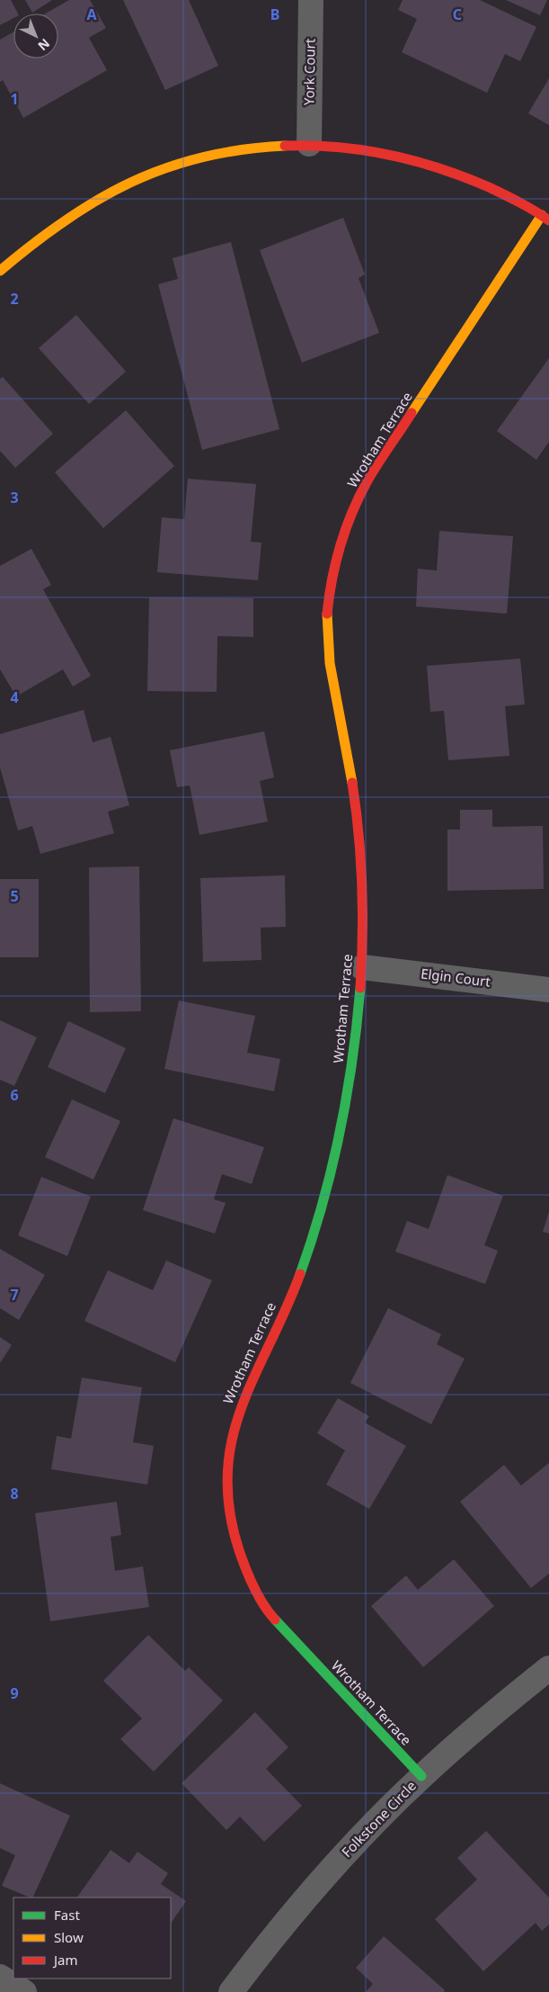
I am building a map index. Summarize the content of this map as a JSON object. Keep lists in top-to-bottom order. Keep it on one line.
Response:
{"streets":{"street":["York Court","Wrotham Terrace","Elgin Court","Folkstone Circle"]},"crossings":[["Wrotham Terrace","Elgin Court"],["Wrotham Terrace","Folkstone Circle"]],"legend":["Fast","Slow","Jam"],"north":"bottom right","grid":{"columns":["A","B","C"],"rows":["1","2","3","4","5","6","7","8","9"]}}
